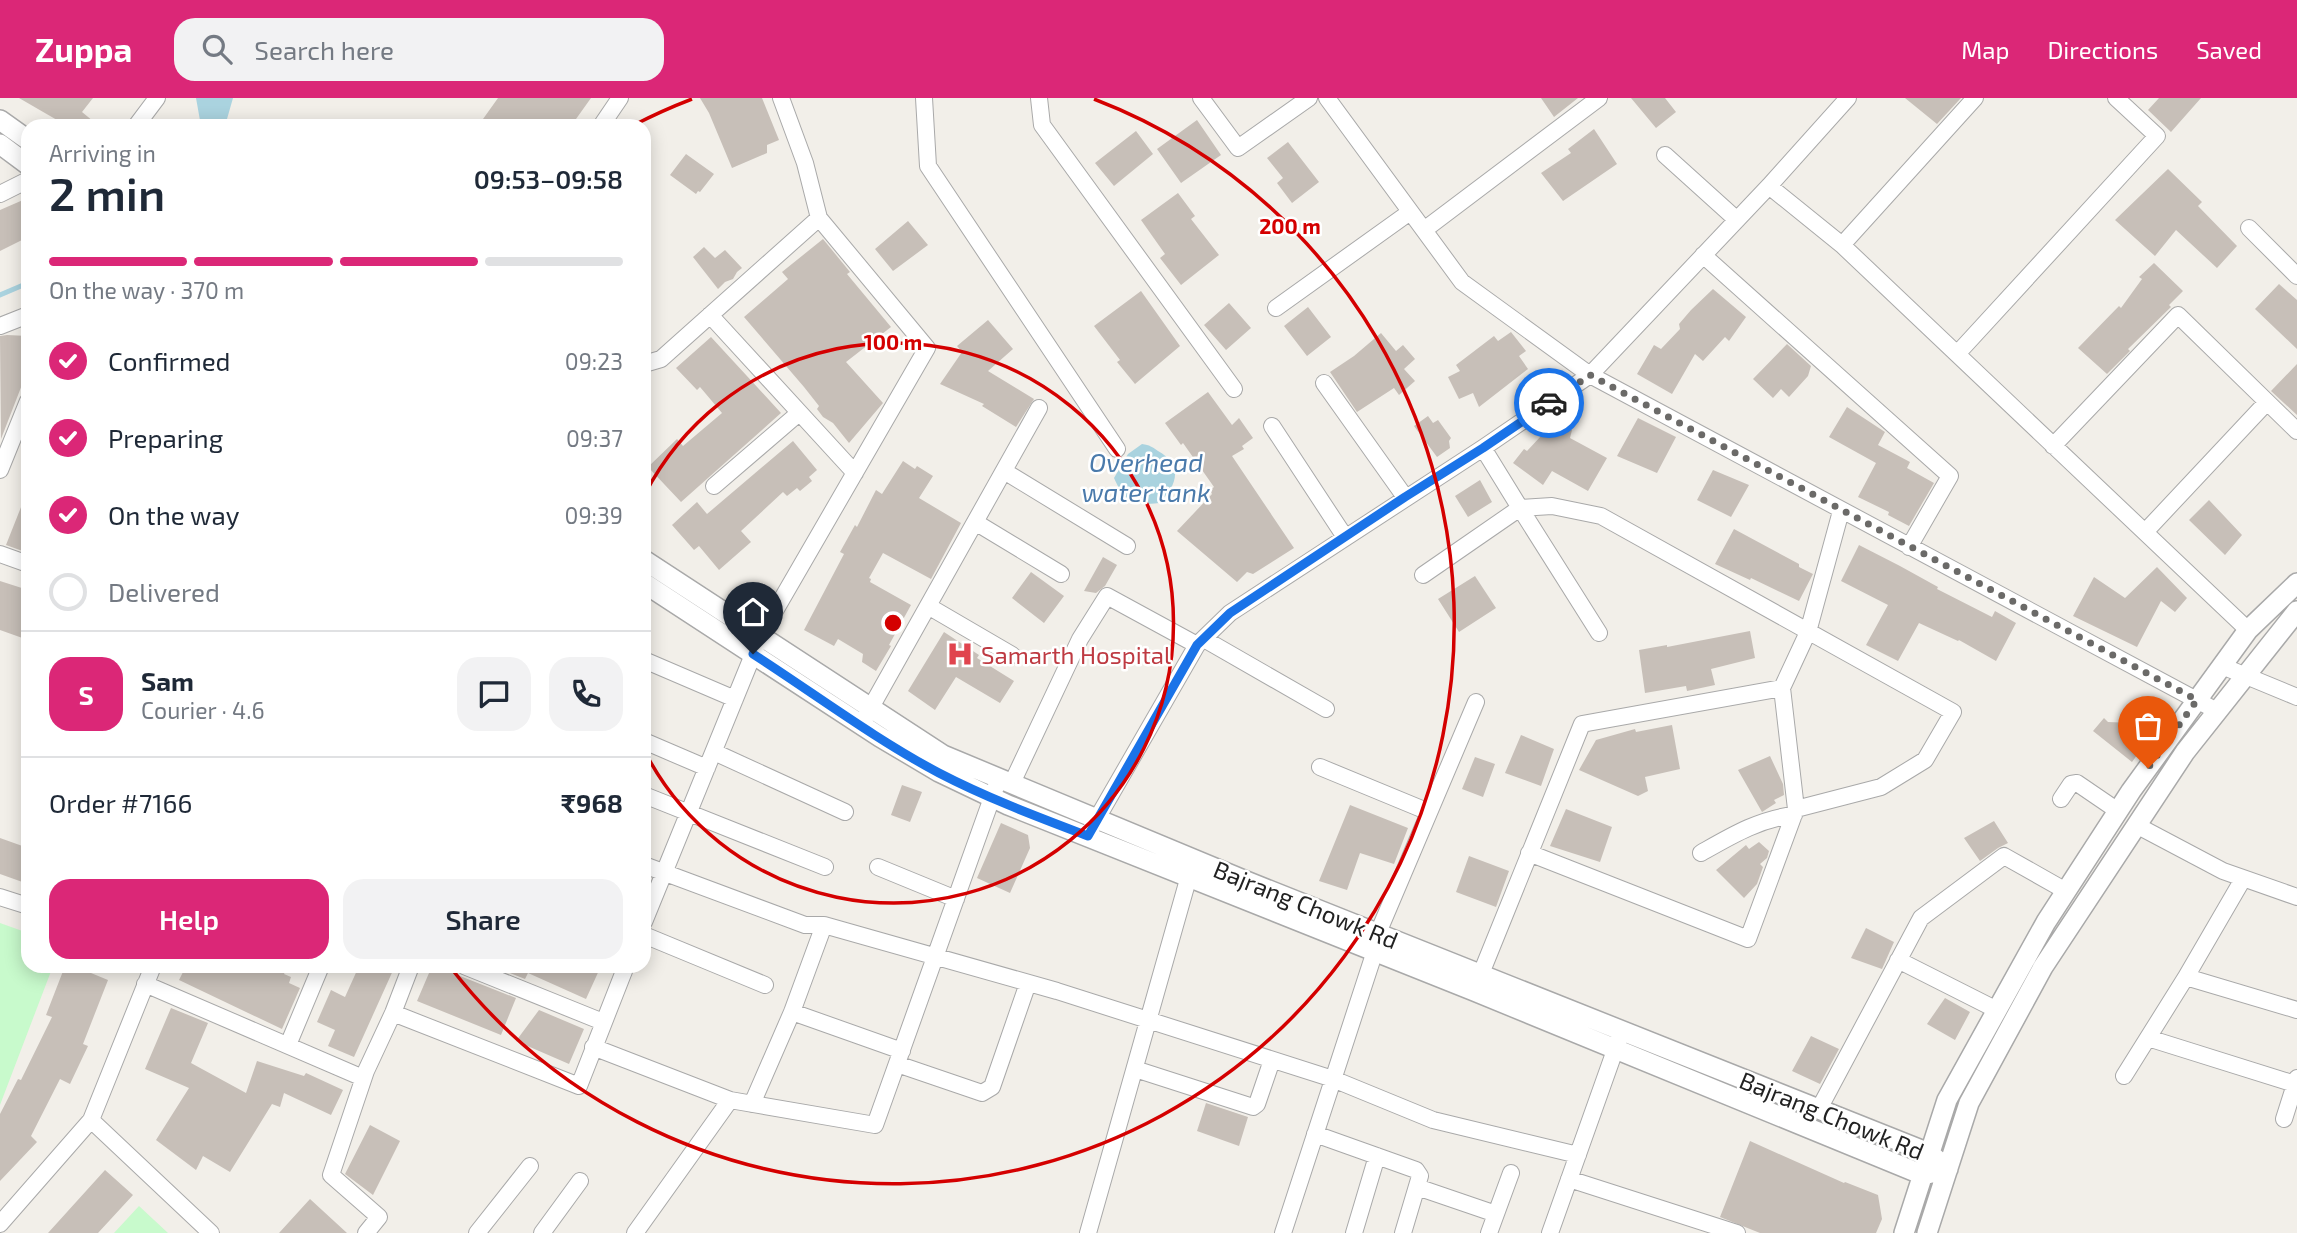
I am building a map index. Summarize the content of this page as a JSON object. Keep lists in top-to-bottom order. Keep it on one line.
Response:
{"streets":{"street":["Bajrang Chowk Rd"]},"water":["Overhead water tank"],"places":{"hospital":["Samarth Hospital"]},"page":{"header":"Zuppa","search":"Search here","nav":["Map","Directions","Saved"],"heading":["2 min","Arriving in","09:53–09:58"],"panel":["Sam","Courier · 4.6","Order #7166","₹968"],"bar":"On the way · 370 m","list":[["Confirmed","09:23"],["Preparing","09:37"],["On the way","09:39"],"Delivered"],"round":"S","buttons":["Help","Share"]},"rings":["200 m","100 m"]}
